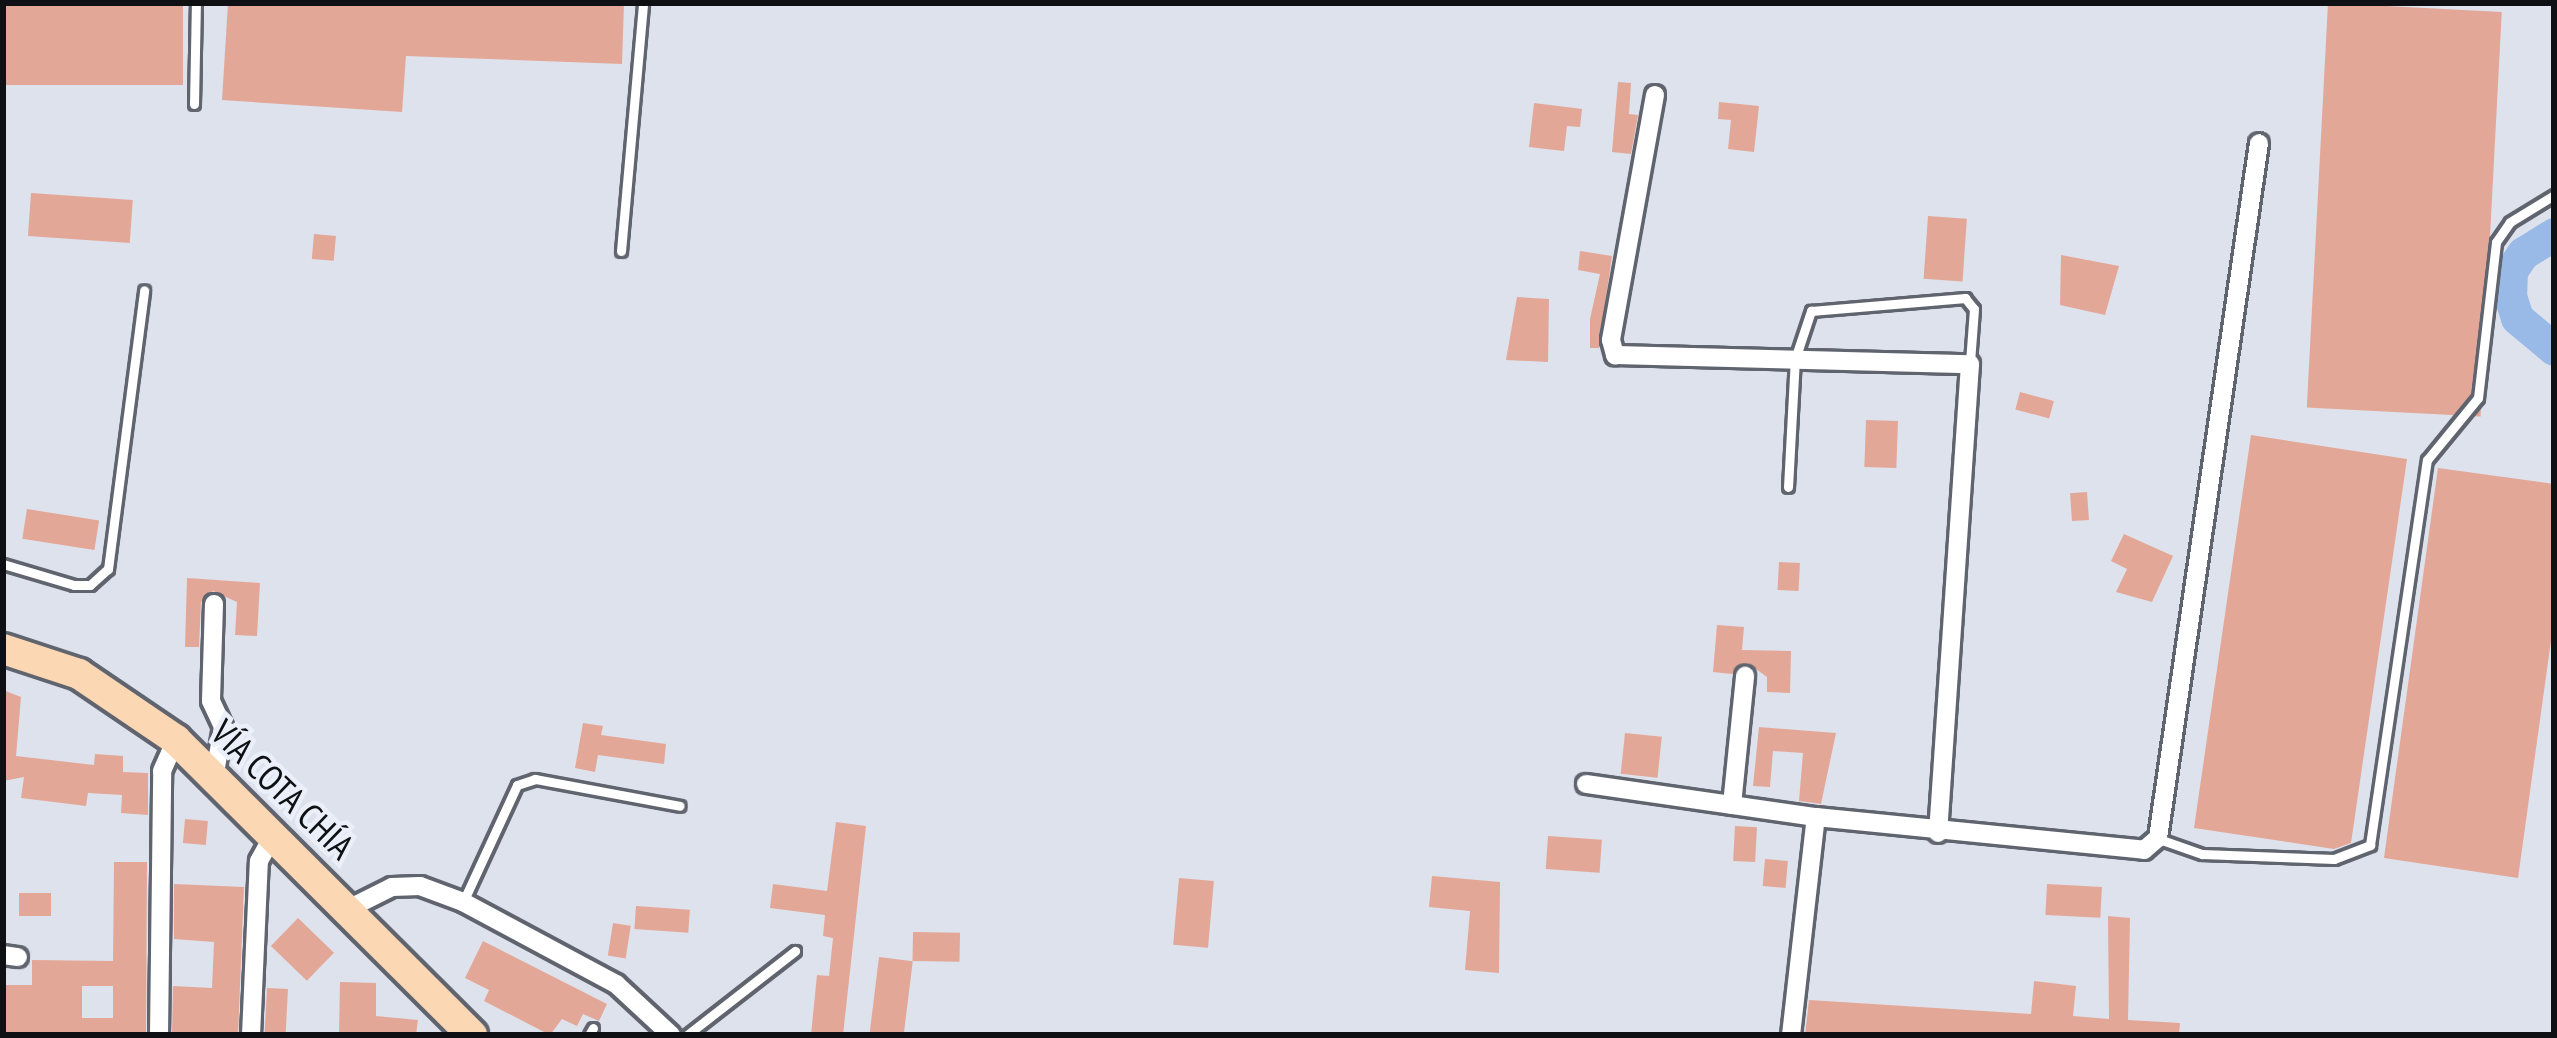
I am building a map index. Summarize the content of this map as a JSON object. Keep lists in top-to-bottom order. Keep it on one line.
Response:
{"streets":{"main road":["VÍA COTA CHÍA"]}}
